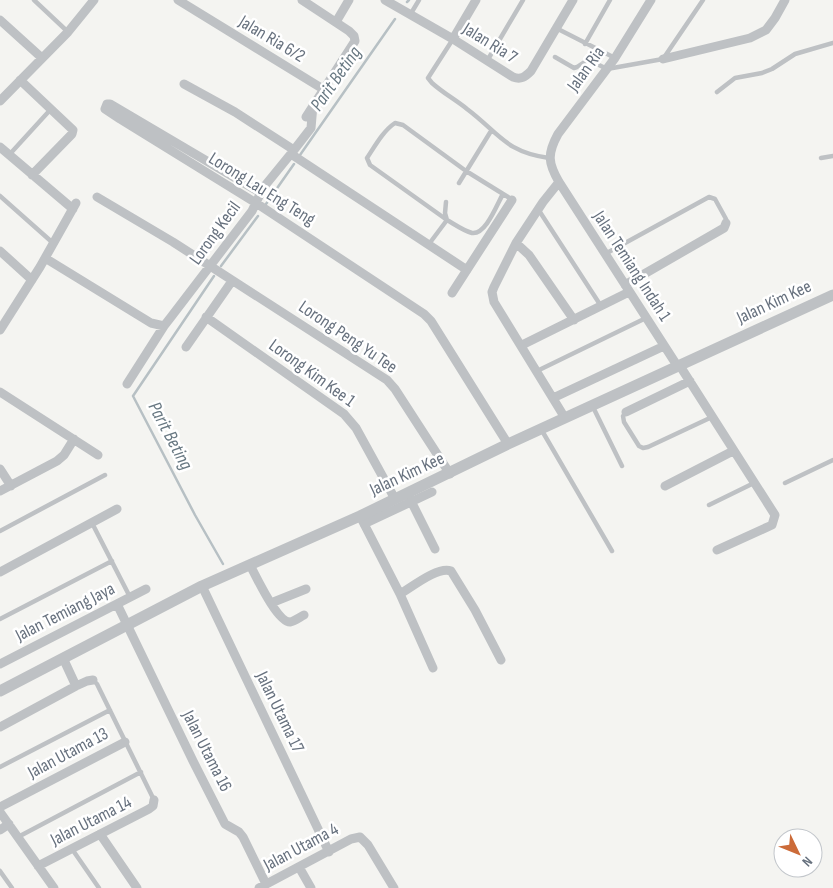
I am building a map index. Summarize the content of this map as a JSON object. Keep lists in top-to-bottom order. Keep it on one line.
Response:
{"streets":{"street":["Jalan Ria 6/2","Jalan Ria 7","Jalan Ria","Lorong Lau Eng Teng","Lorong Kecil","Jalan Temiang Indah 1","Jalan Kim Kee","Lorong Peng Yu Tee","Lorong Kim Kee 1","Jalan Temiang Jaya","Jalan Utama 17","Jalan Utama 16","Jalan Utama 13","Jalan Utama 14","Jalan Utama 4"]},"crossings":[["Jalan Ria","Jalan Temiang Indah 1"],["Lorong Lau Eng Teng","Lorong Kecil"],["Lorong Lau Eng Teng","Jalan Kim Kee"],["Lorong Kecil","Lorong Peng Yu Tee"],["Jalan Temiang Indah 1","Jalan Kim Kee"],["Jalan Kim Kee","Lorong Peng Yu Tee"],["Jalan Kim Kee","Lorong Kim Kee 1"],["Jalan Kim Kee","Jalan Utama 17"],["Jalan Kim Kee","Jalan Utama 16"],["Jalan Temiang Jaya","Jalan Utama 16"],["Jalan Utama 17","Jalan Utama 4"],["Jalan Utama 16","Jalan Utama 4"]],"water":["Parit Beting"],"north":"bottom right"}
